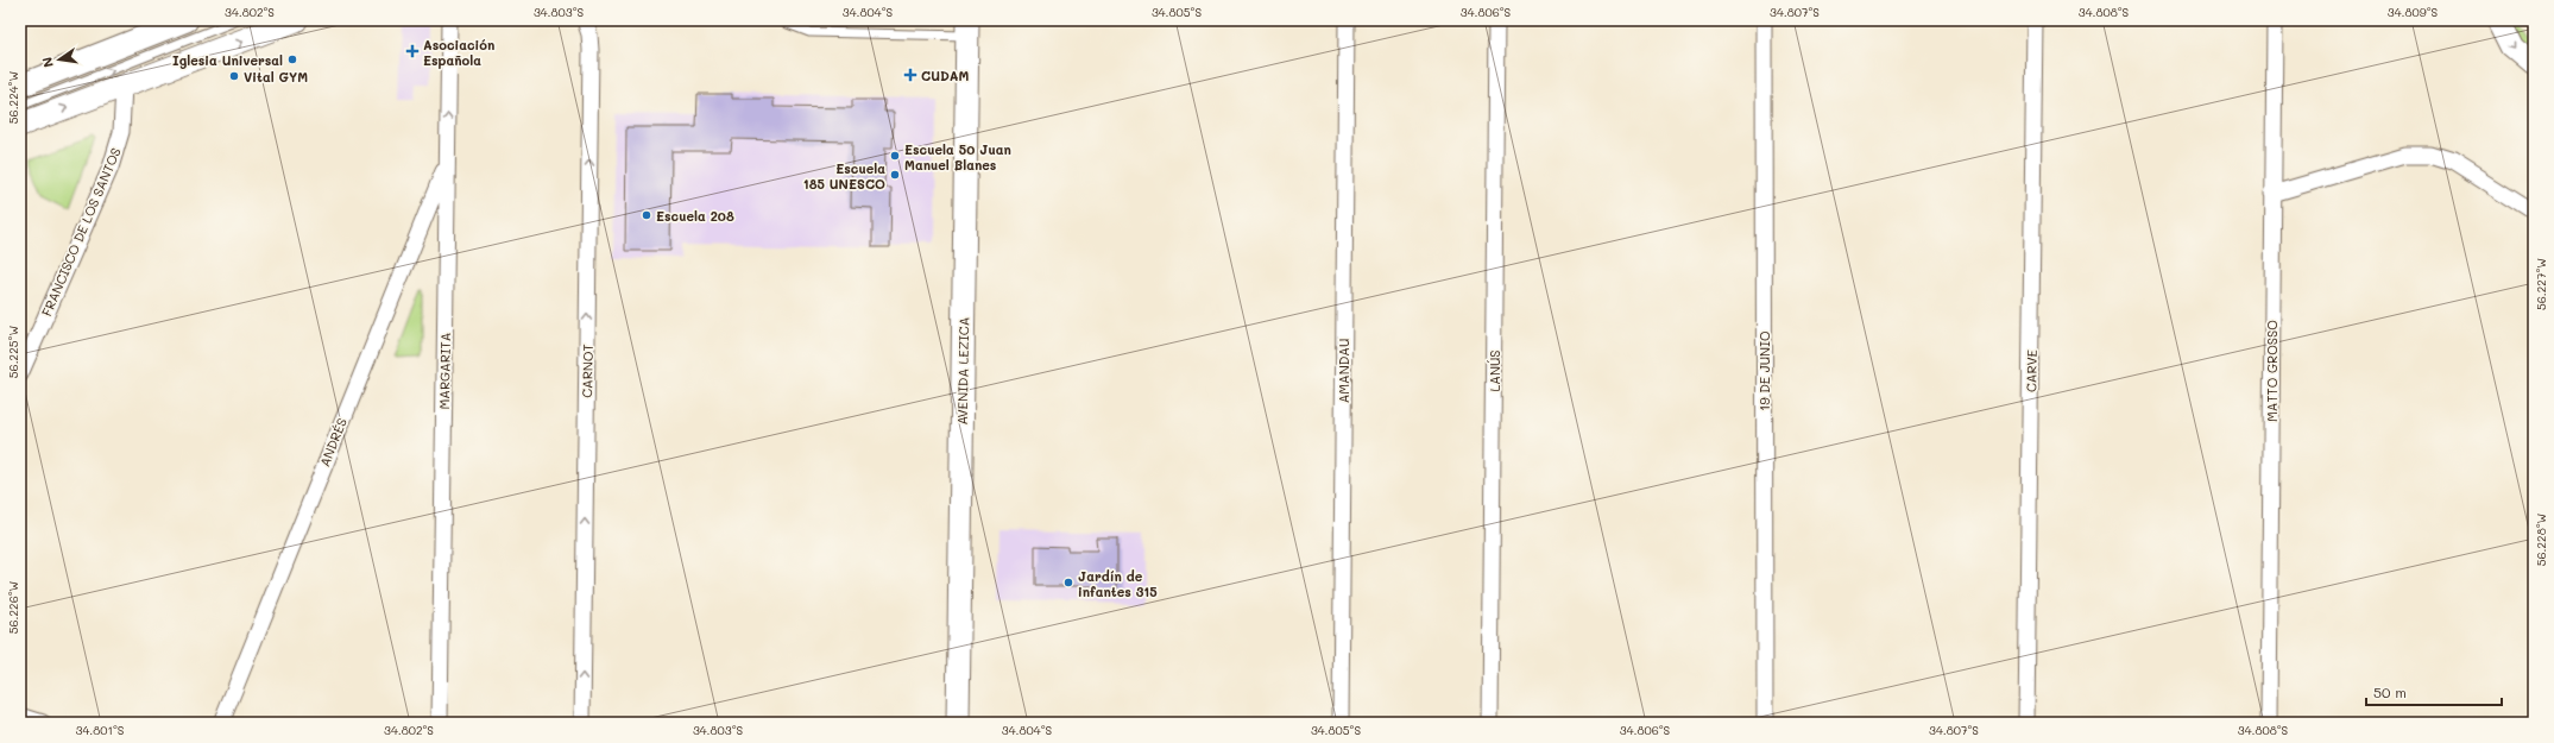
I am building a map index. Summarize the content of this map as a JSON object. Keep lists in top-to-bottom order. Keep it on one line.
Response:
{"streets":{"street":["FRANCISCO DE LOS SANTOS","MARGARITA","CARNOT","AVENIDA LEZICA","AMANDAU","LANÚS","19 DE JUNIO","CARVE","MATTO GROSSO","ANDRÉS"]},"crossings":[["MARGARITA","ANDRÉS"]],"one_way":["CARNOT"],"places":{"health":["Asociación Española","CUDAM"],"other":["Iglesia Universal","Vital GYM","Escuela 50 Juan Manuel Blanes","Escuela 185 UNESCO","Escuela 208","Jardín de infantes 315"]},"scale_bar":"50 m","north":"left","coordinates":["34.802°S","34.803°S","34.804°S","34.805°S","34.806°S","34.807°S","34.808°S","34.809°S","56.224°W","56.227°W","56.225°W","56.228°W","56.226°W","34.801°S"]}
